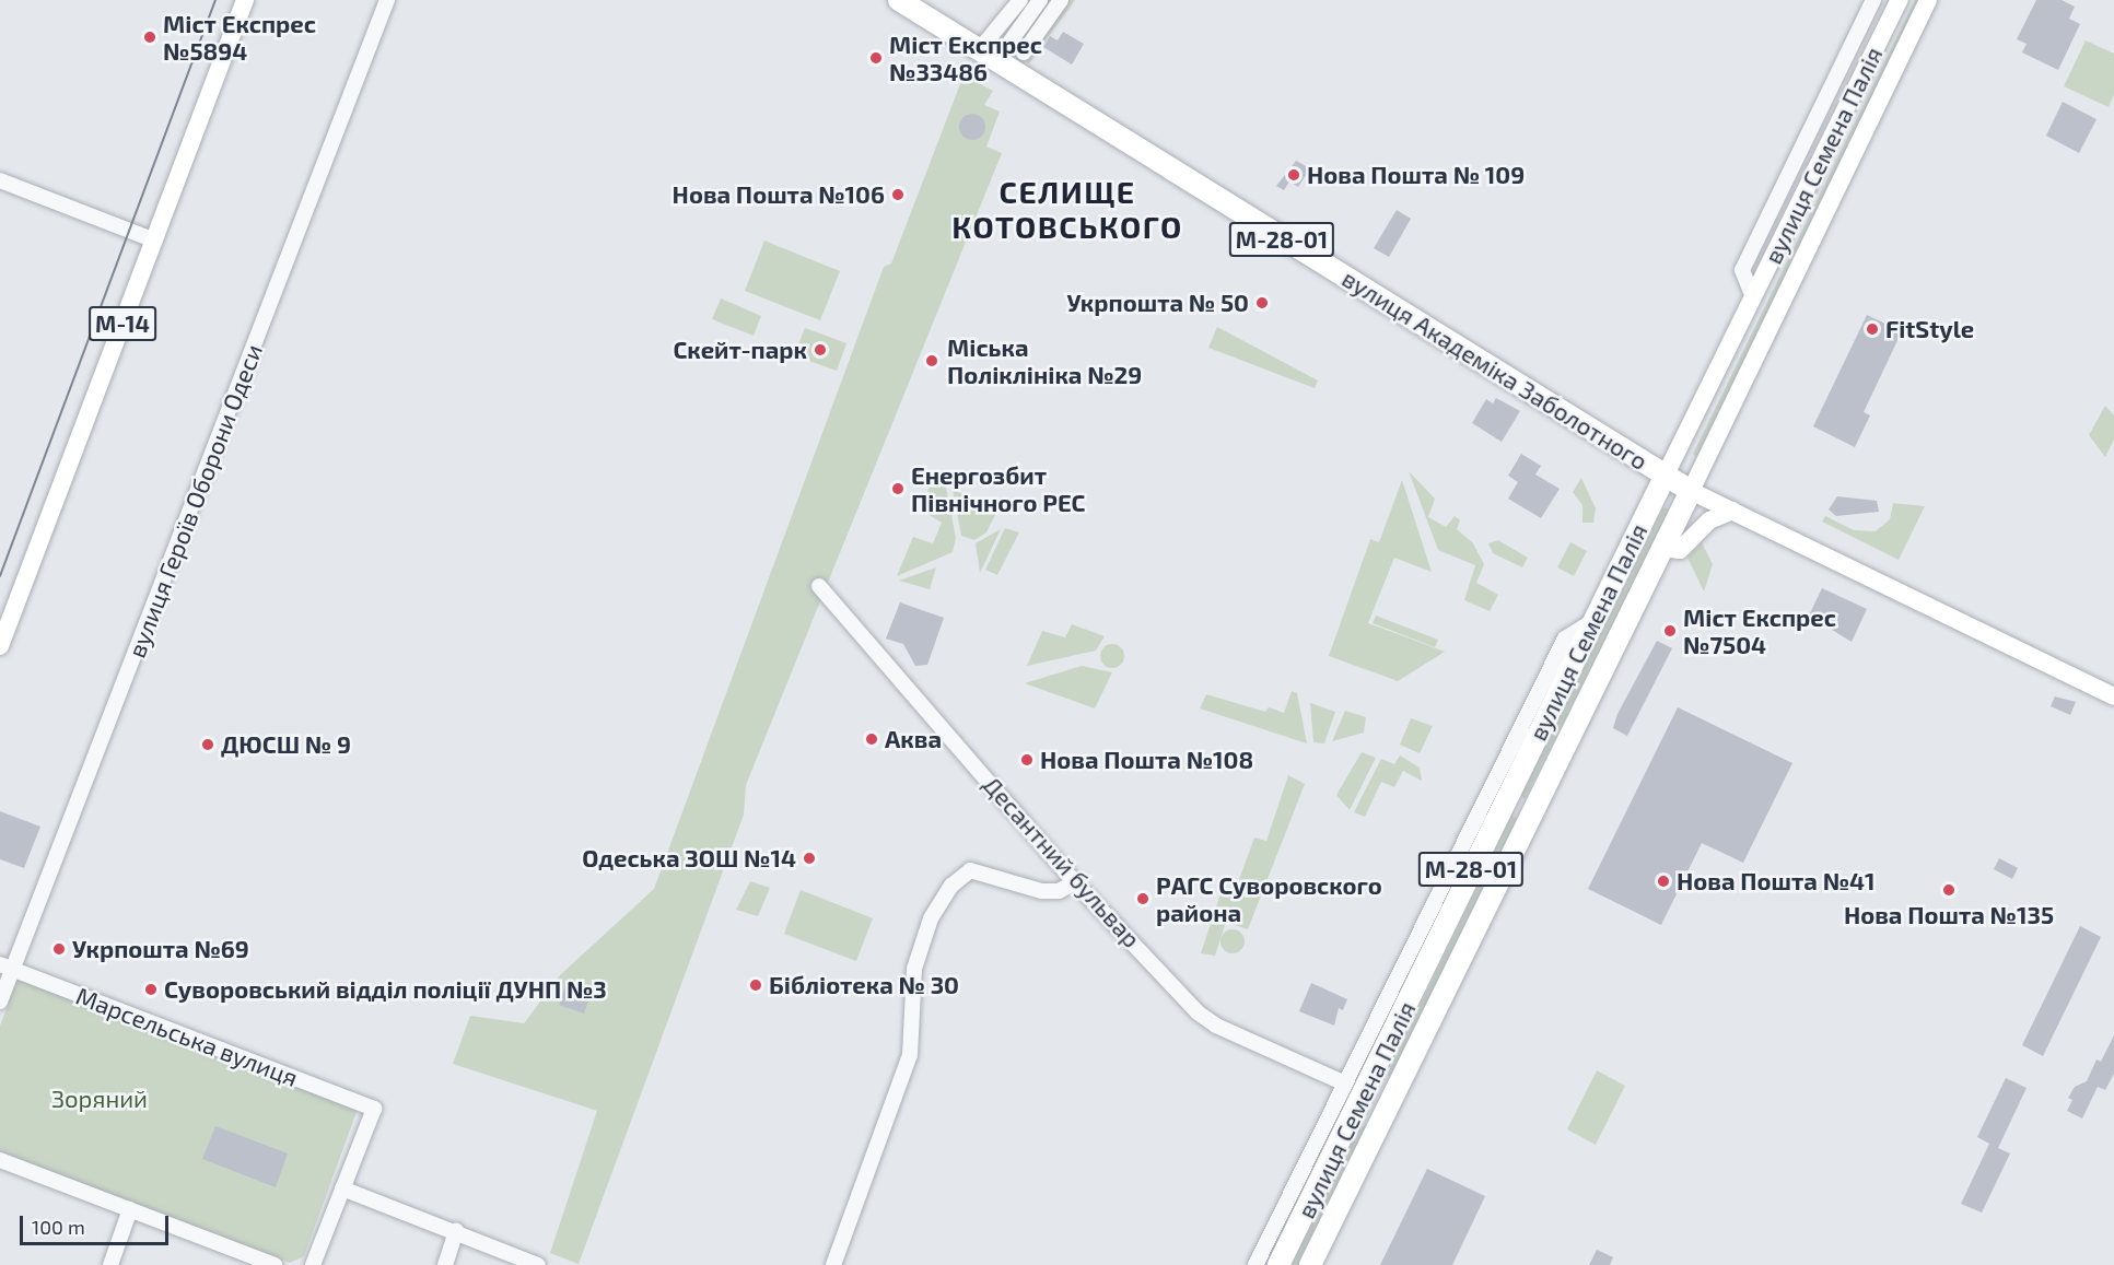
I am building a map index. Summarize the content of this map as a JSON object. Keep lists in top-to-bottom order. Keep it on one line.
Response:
{"streets":{"highway":["вулиця Семена Палія","М-28-01","вулиця Академіка Заболотного"],"main road":["М-14"],"street":["вулиця Героїв Оборони Одеси","Десантний бульвар","Марсельська вулиця"]},"crossings":[["вулиця Семена Палія","вулиця Академіка Заболотного"],["вулиця Героїв Оборони Одеси","Марсельська вулиця"]],"districts":["СЕЛИЩЕ КОТОВСЬКОГО"],"parks":["Зоряний"],"places":["Міст Експрес №5894","Міст Експрес №33486","Нова Пошта № 109","Нова Пошта №106","Укрпошта № 50","FitStyle","Скейт-парк","Міська Поліклініка №29","Енергозбит Північного РЕС","Міст Експрес №7504","Аква","ДЮСШ № 9","Нова Пошта №108","Одеська ЗОШ №14","Нова Пошта №41","Нова Пошта №135","РАГС Суворовского района","Укрпошта №69","Бібліотека № 30","Суворовський відділ поліції ДУНП №3"],"scale_bar":"100 m"}
